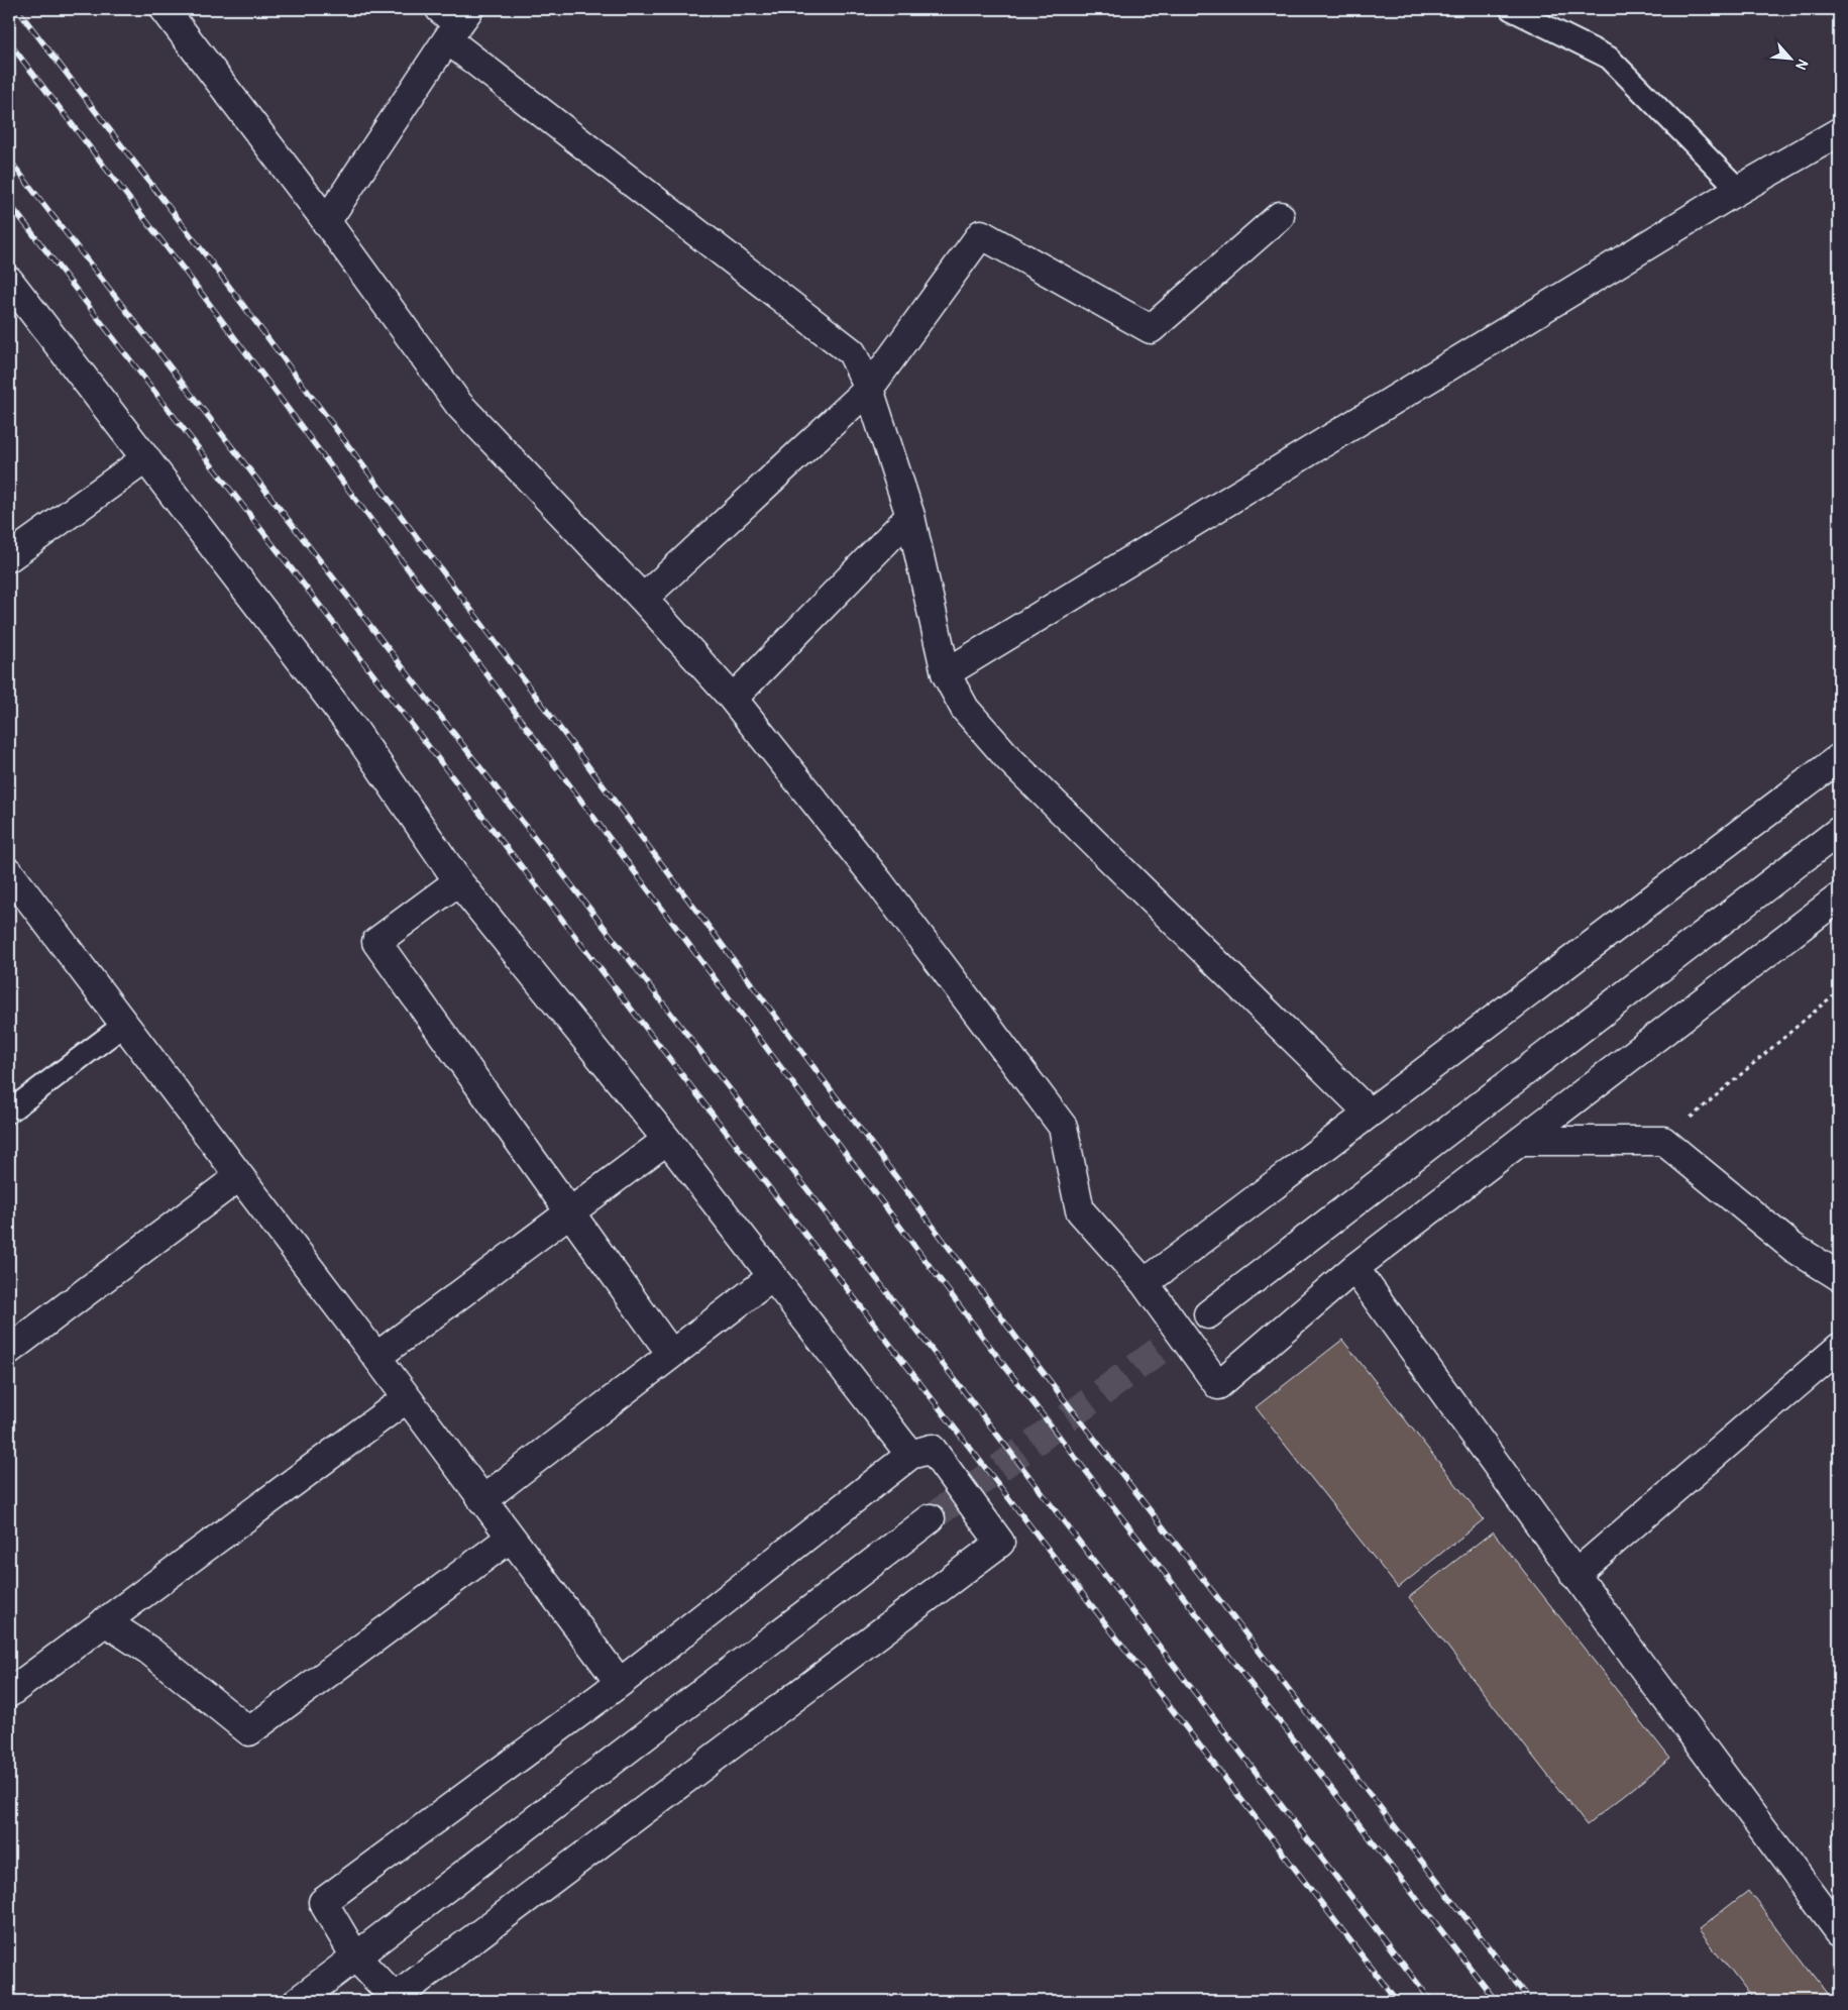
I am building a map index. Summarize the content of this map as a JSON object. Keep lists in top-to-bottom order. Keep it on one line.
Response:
{"north":"bottom right"}
